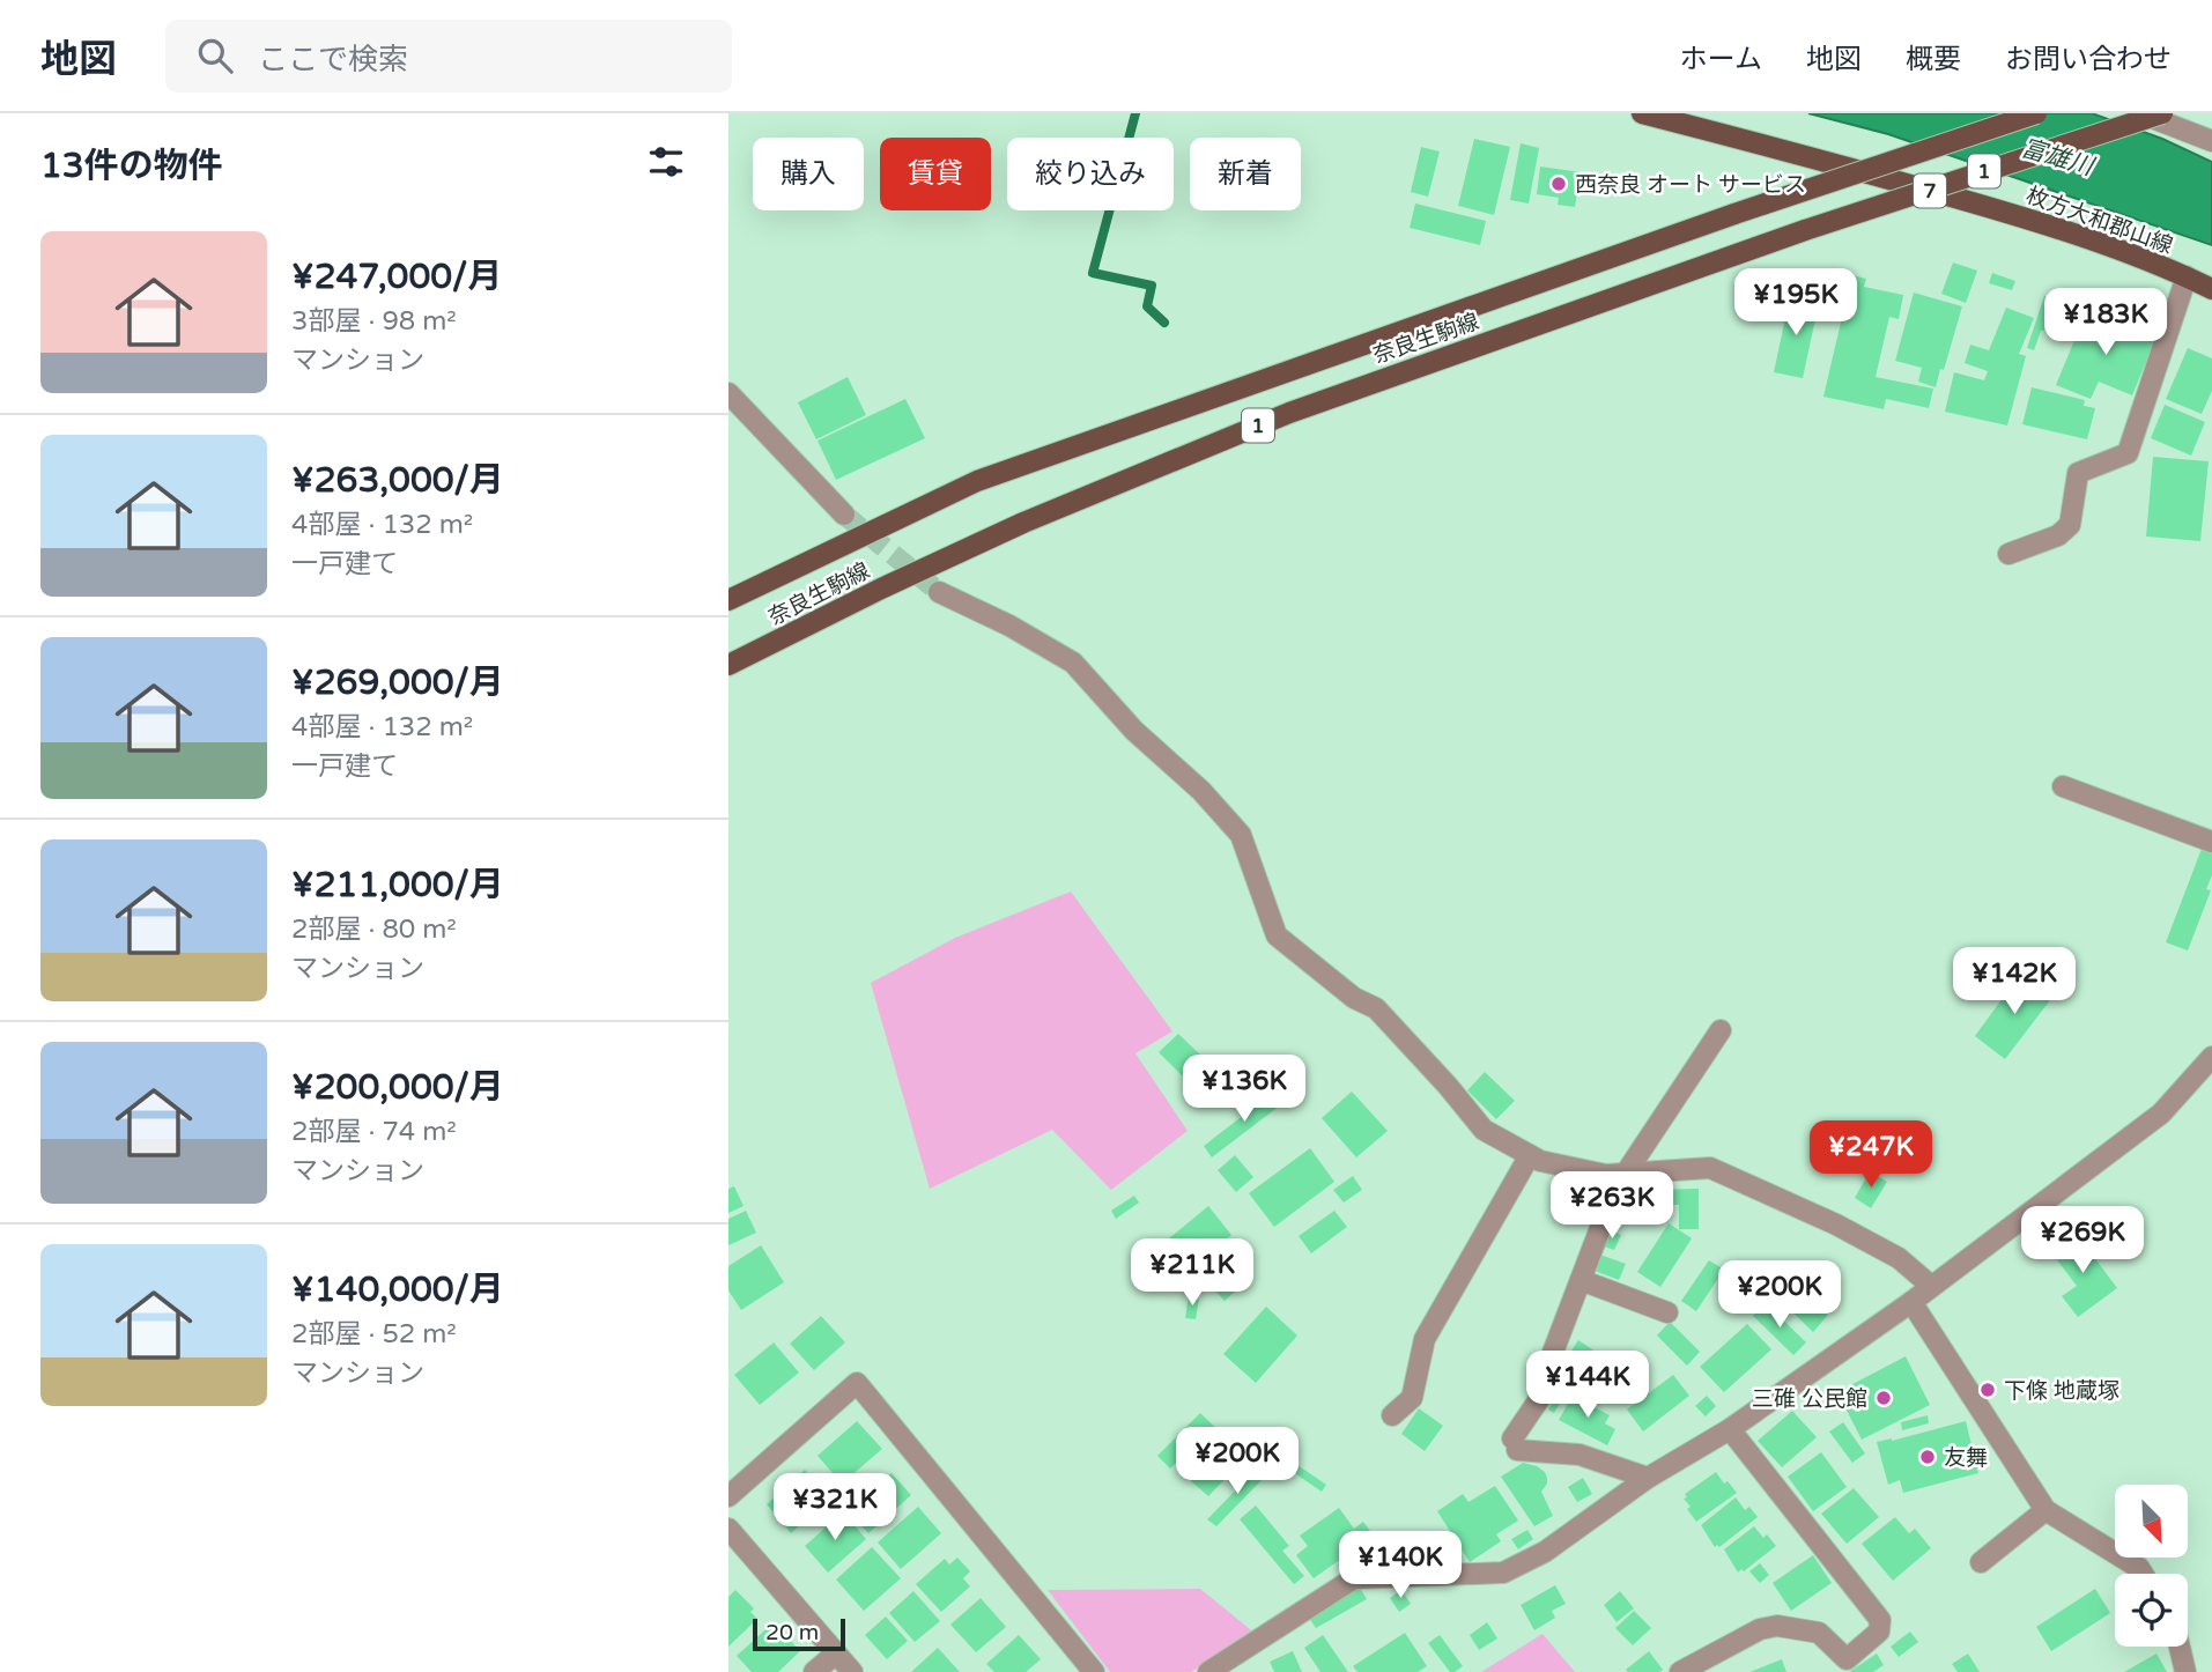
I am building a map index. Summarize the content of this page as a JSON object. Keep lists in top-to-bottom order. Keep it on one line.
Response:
{"streets":{"main road":["1","7","枚方大和郡山線","奈良生駒線"]},"water":["富雄川"],"places":["西奈良 オート サービス","下條 地蔵塚","三碓 公民館","友舞"],"scale_bar":"20 m","north":"bottom right","page":{"header":"地図","search":"ここで検索","nav":["ホーム","地図","概要","お問い合わせ"],"heading":"13件の物件","chip":["購入","賃貸","絞り込み","新着"],"list":[{"name":"¥247,000/月","note":"3部屋 · 98 m² · マンション"},{"name":"¥263,000/月","note":"4部屋 · 132 m² · 一戸建て"},{"name":"¥269,000/月","note":"4部屋 · 132 m² · 一戸建て"},{"name":"¥211,000/月","note":"2部屋 · 80 m² · マンション"},{"name":"¥200,000/月","note":"2部屋 · 74 m² · マンション"},{"name":"¥140,000/月","note":"2部屋 · 52 m² · マンション"}],"price":["¥195K","¥183K","¥142K","¥136K","¥247K","¥263K","¥269K","¥211K","¥200K","¥144K","¥200K","¥321K","¥140K"],"scale":"20 m"}}
